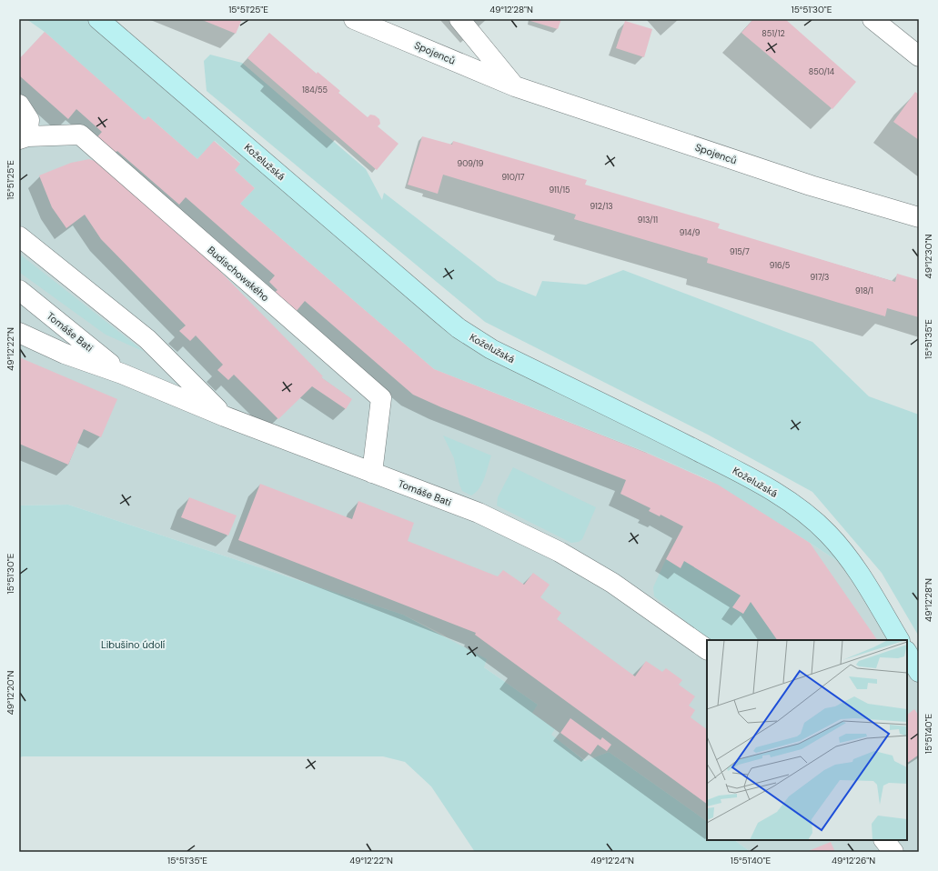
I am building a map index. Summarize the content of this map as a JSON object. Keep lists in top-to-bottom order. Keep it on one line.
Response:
{"streets":{"main road":["Koželužská"],"street":["Spojenců","Budischowského","Tomáše Bati"]},"crossings":[["Budischowského","Tomáše Bati"]],"parks":["Libušino údolí"],"house_numbers":["851/12","850/14","184/55","909/19","910/17","911/15","912/13","913/11","914/9","915/7","916/5","917/3","918/1"],"coordinates":["15°51'25\"E","49°12'28\"N","15°51'30\"E","49°12'30\"N","15°51'35\"E","49°12'22\"N","49°12'20\"N","15°51'40\"E","49°12'24\"N","49°12'26\"N"]}
